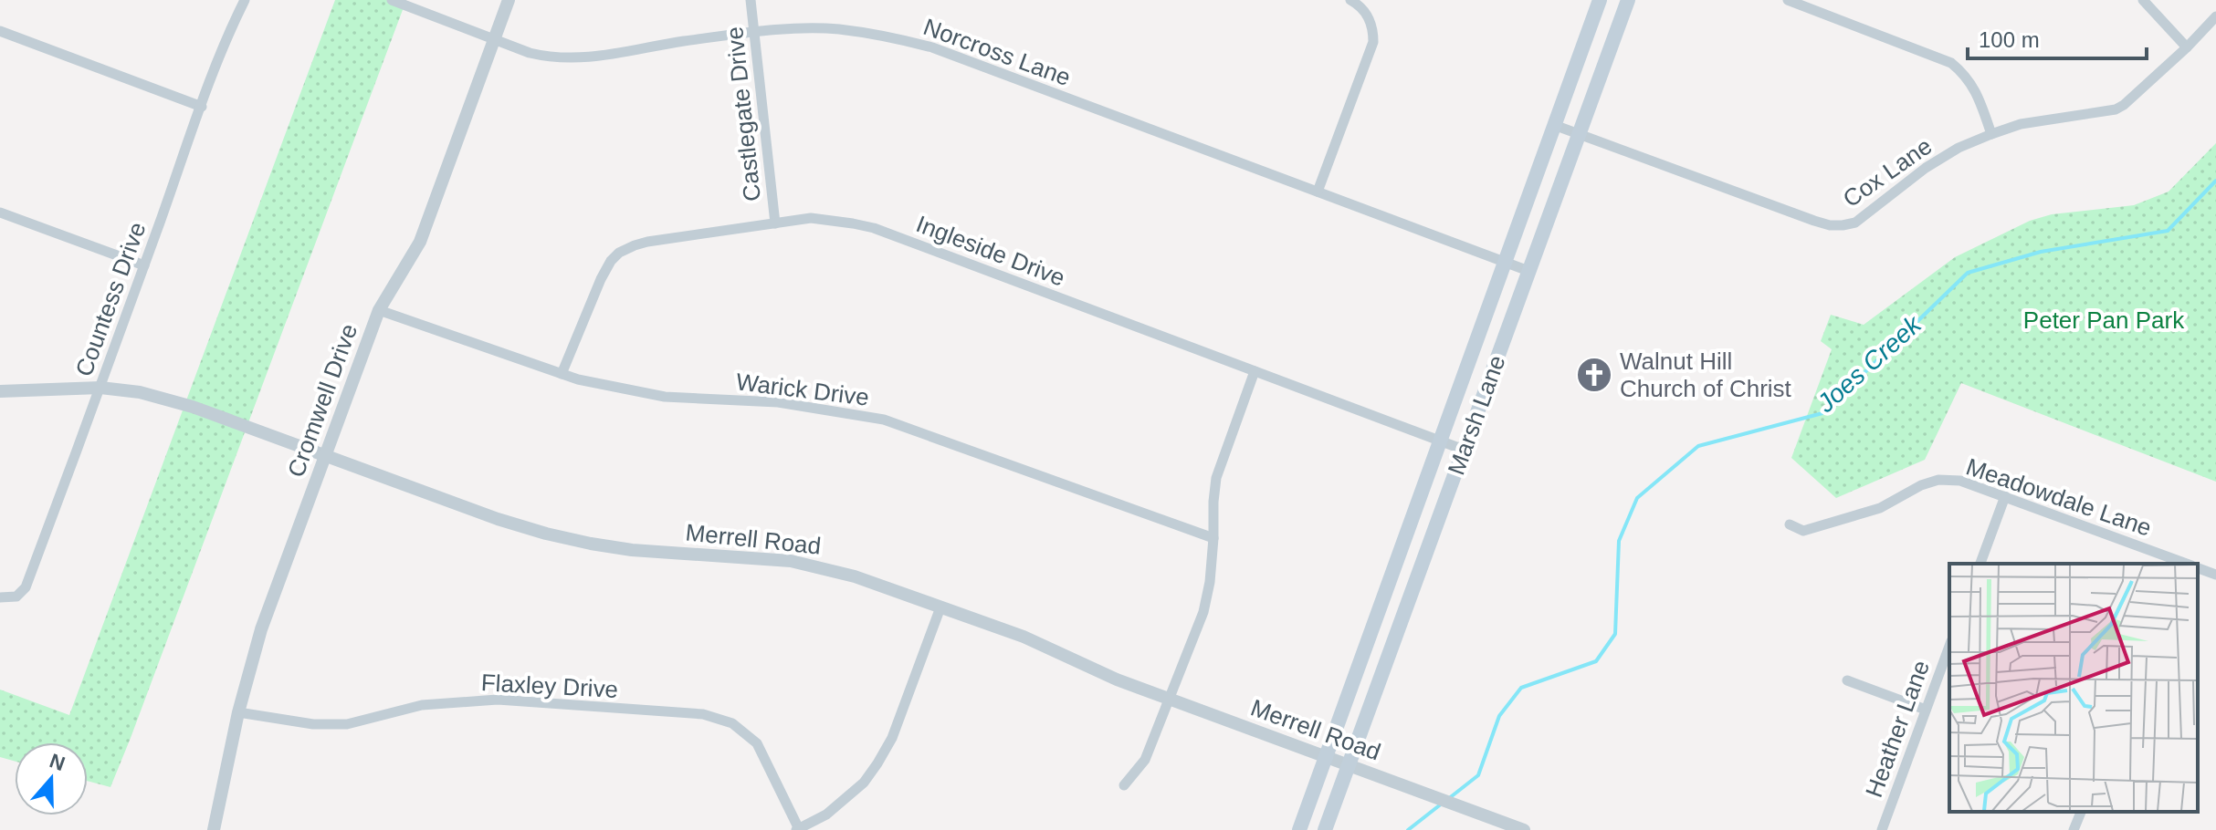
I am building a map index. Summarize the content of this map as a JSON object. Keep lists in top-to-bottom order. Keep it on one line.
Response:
{"streets":{"main road":["Marsh Lane"],"street":["Norcross Lane","Castlegate Drive","Cox Lane","Ingleside Drive","Countess Drive","Warick Drive","Cromwell Drive","Meadowdale Lane","Merrell Road","Flaxley Drive","Heather Lane"]},"crossings":[["Norcross Lane","Castlegate Drive"],["Norcross Lane","Cromwell Drive"],["Norcross Lane","Marsh Lane"],["Castlegate Drive","Ingleside Drive"],["Cox Lane","Marsh Lane"],["Ingleside Drive","Warick Drive"],["Ingleside Drive","Marsh Lane"],["Countess Drive","Merrell Road"],["Warick Drive","Cromwell Drive"],["Cromwell Drive","Merrell Road"],["Cromwell Drive","Flaxley Drive"],["Marsh Lane","Merrell Road"]],"water":["Joes Creek"],"parks":["Peter Pan Park"],"places":{"church":["Walnut Hill Church of Christ"]},"scale_bar":"100 m","north":"top"}
